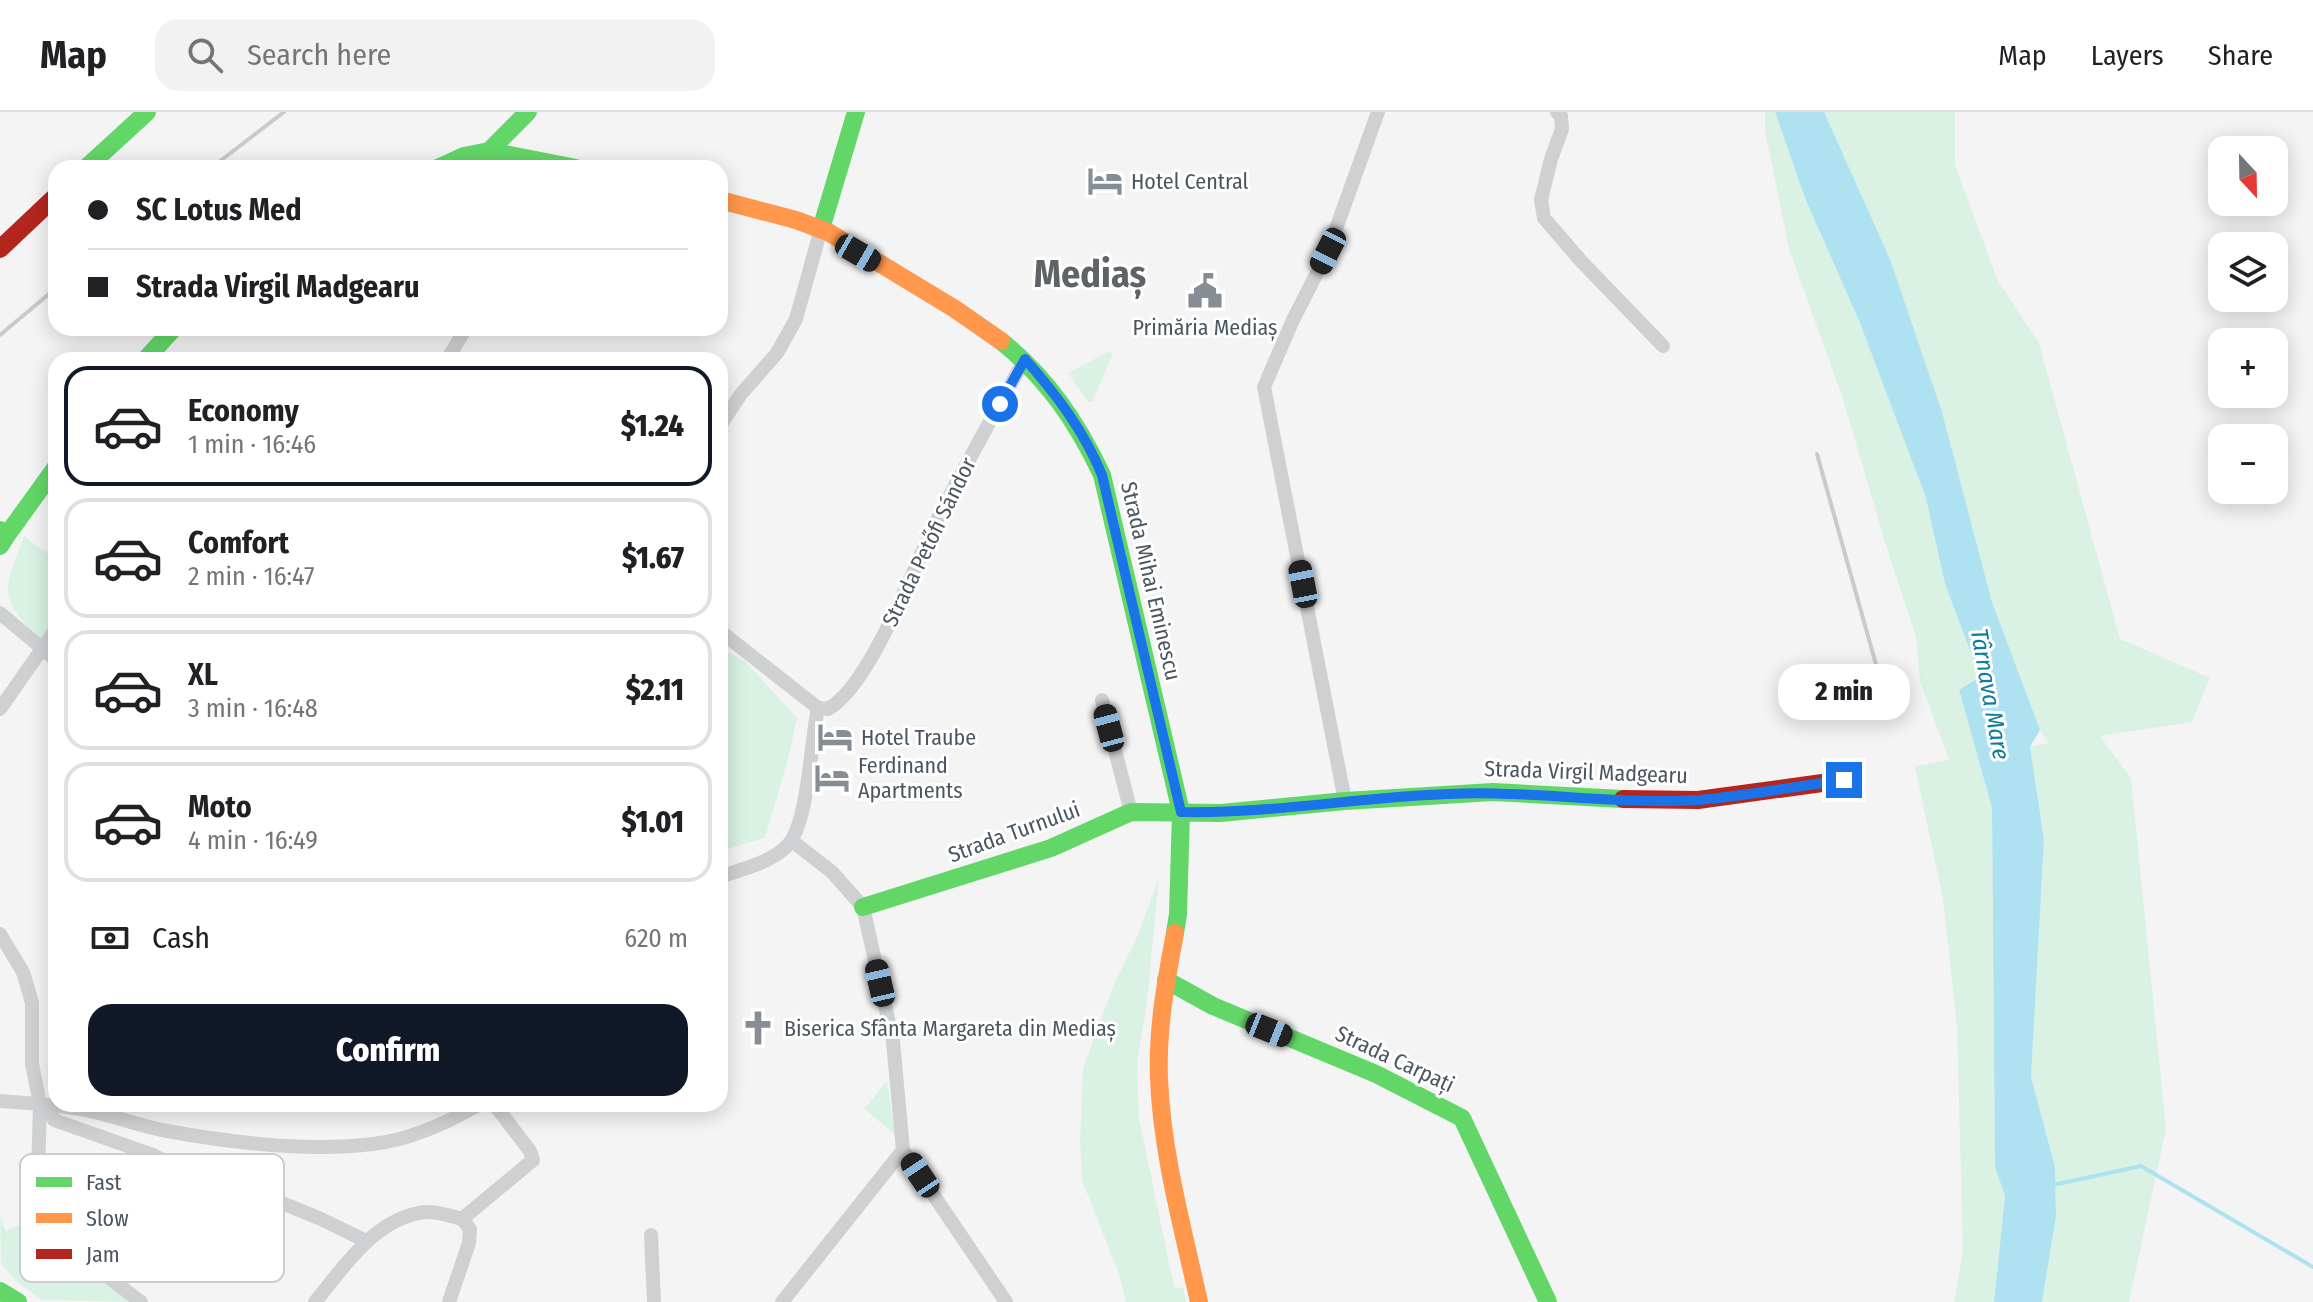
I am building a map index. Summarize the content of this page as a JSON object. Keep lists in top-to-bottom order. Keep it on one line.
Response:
{"streets":{"main road":["Strada Mihai Eminescu","Strada Virgil Madgearu","Strada Turnului","Strada Carpați"],"street":["Strada Petőfi Sándor"]},"crossings":[["Strada Petőfi Sándor","Strada Mihai Eminescu"],["Strada Mihai Eminescu","Strada Virgil Madgearu"],["Strada Mihai Eminescu","Strada Turnului"],["Strada Mihai Eminescu","Strada Carpați"],["Strada Virgil Madgearu","Strada Turnului"]],"districts":["Mediaș"],"water":["Târnava Mare"],"places":{"hotel":["Hotel Central","Hotel Traube","Ferdinand Apartments"],"public building":["Primăria Mediaș"],"church":["Biserica Sfânta Margareta din Mediaș"]},"legend":["Fast","Slow","Jam"],"north":"bottom","page":{"header":"Map","search":"Search here","nav":["Map","Layers","Share"],"map_buttons":["+","−"],"banner":["SC Lotus Med","Strada Virgil Madgearu"],"list":[{"name":"Economy","note":"1 min · 16:46","value":"$1.24"},{"name":"Comfort","note":"2 min · 16:47","value":"$1.67"},{"name":"XL","note":"3 min · 16:48","value":"$2.11"},{"name":"Moto","note":"4 min · 16:49","value":"$1.01"}],"bubble":"2 min","pay":["Cash","620 m"],"buttons":"Confirm"}}
